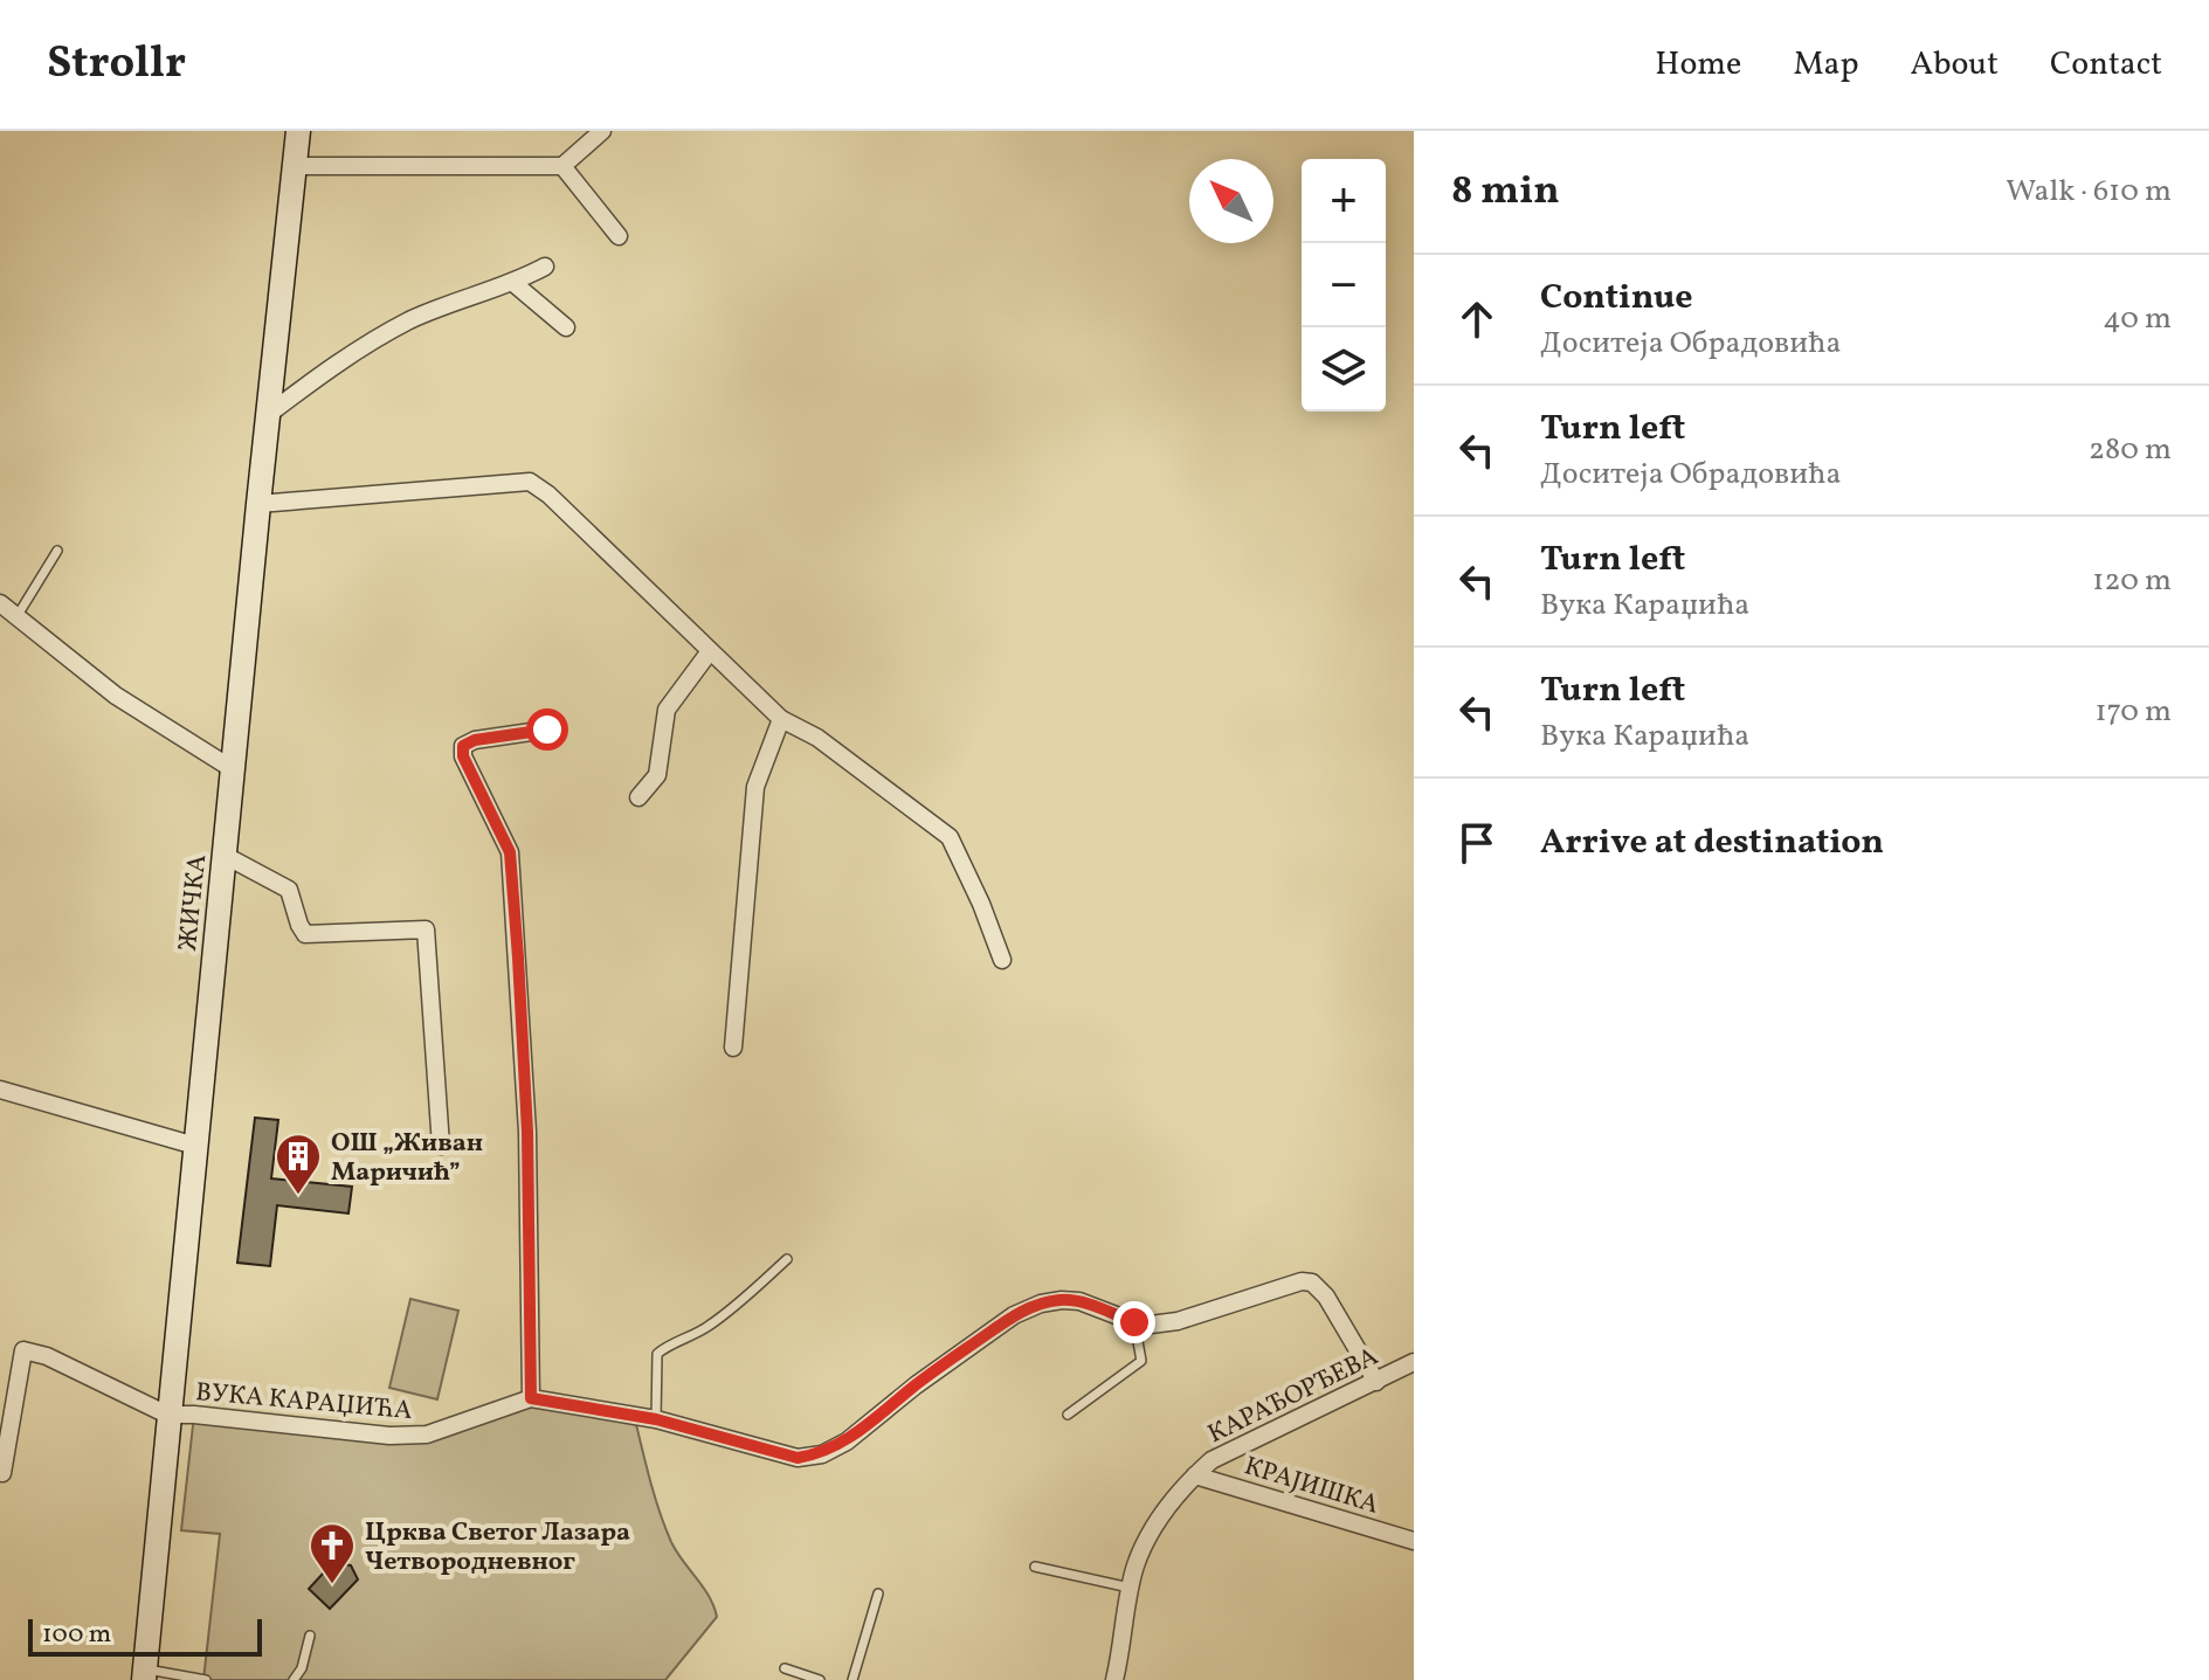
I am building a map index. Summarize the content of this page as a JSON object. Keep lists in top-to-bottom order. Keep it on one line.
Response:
{"streets":{"main road":["ЖИЧКА"],"street":["КАРАЂОРЂЕВА","ВУКА КАРАЏИЋА","КРАЈИШКА"]},"crossings":[["ЖИЧКА","ВУКА КАРАЏИЋА"],["КАРАЂОРЂЕВА","ВУКА КАРАЏИЋА"],["КАРАЂОРЂЕВА","КРАЈИШКА"]],"places":{"building":["ОШ „Живан Маричић”"],"church":["Црква Светог Лазара Четвородневног"]},"scale_bar":"100 m","north":"top left","page":{"header":"Strollr","nav":["Home","Map","About","Contact"],"heading":["8 min","Walk · 610 m"],"map_buttons":["+","−"],"list":[["Continue","Доситеја Обрадовића","40 m"],["Turn left","Доситеја Обрадовића","280 m"],["Turn left","Вука Караџића","120 m"],["Turn left","Вука Караџића","170 m"],"Arrive at destination"],"scale":"100 m"}}
